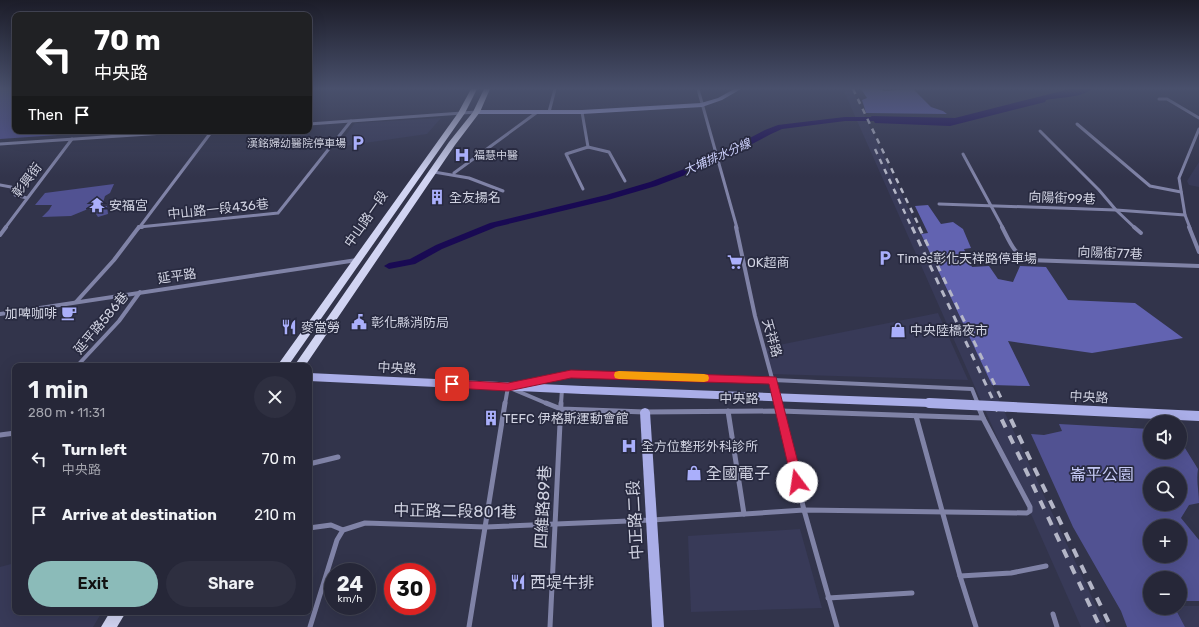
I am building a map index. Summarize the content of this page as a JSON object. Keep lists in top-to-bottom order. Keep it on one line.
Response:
{"streets":{"main road":["中山路一段"],"street":["彰興街","向陽街99巷","中山路一段436巷","向陽街77巷","延平路","延平路586巷","天祥路","中央路","四維路89巷","中正路二段801巷","中正路二段"]},"crossings":[["向陽街99巷","向陽街77巷"],["中山路一段436巷","延平路"],["中山路一段","延平路"],["延平路","延平路586巷"],["天祥路","中央路"],["天祥路","中正路二段801巷"],["中央路","四維路89巷"],["中央路","中正路二段801巷"],["中央路","中正路二段"],["四維路89巷","中正路二段801巷"],["中正路二段801巷","中正路二段"]],"water":["大埔排水分線"],"parks":["崙平公園"],"places":{"parking":["漢銘婦幼醫院停車場","Times彰化天祥路停車場"],"hospital":["福慧中醫","全方位整形外科診所"],"building":["全友揚名","TEFC 伊格斯運動會館"],"temple":["安福宮"],"supermarket":["OK超商"],"cafe":["加啤咖啡"],"public building":["彰化縣消防局"],"restaurant":["麥當勞","西堤牛排"],"shop":["中央陸橋夜市","全國電子"]},"page":{"turn":["70 m","中央路"],"then":"Then","heading":["1 min","280 m · 11:31"],"map_buttons":["+","−"],"list":[{"name":"Turn left","note":"中央路","value":"70 m"},{"name":"Arrive at destination","value":"210 m"}],"buttons":["Exit","Share"],"speed":"24 km/h","limit":"30"}}
